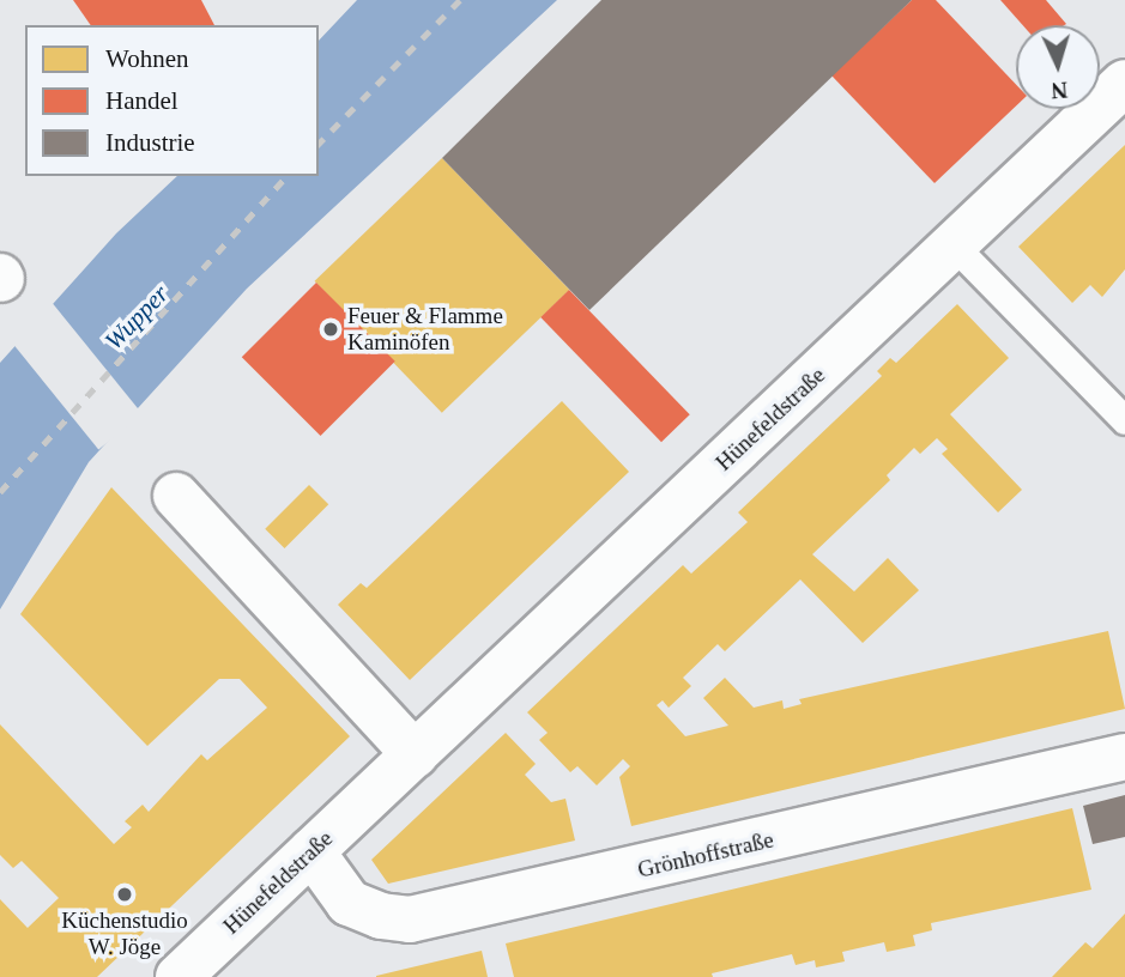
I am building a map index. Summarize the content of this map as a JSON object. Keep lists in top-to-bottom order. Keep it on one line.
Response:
{"streets":{"street":["Hünefeldstraße","Grönhoffstraße"]},"crossings":[["Hünefeldstraße","Grönhoffstraße"]],"water":["Wupper"],"places":["Feuer & Flamme Kaminöfen","Küchenstudio W. Jöge"],"legend":["Wohnen","Handel","Industrie"],"north":"bottom"}
